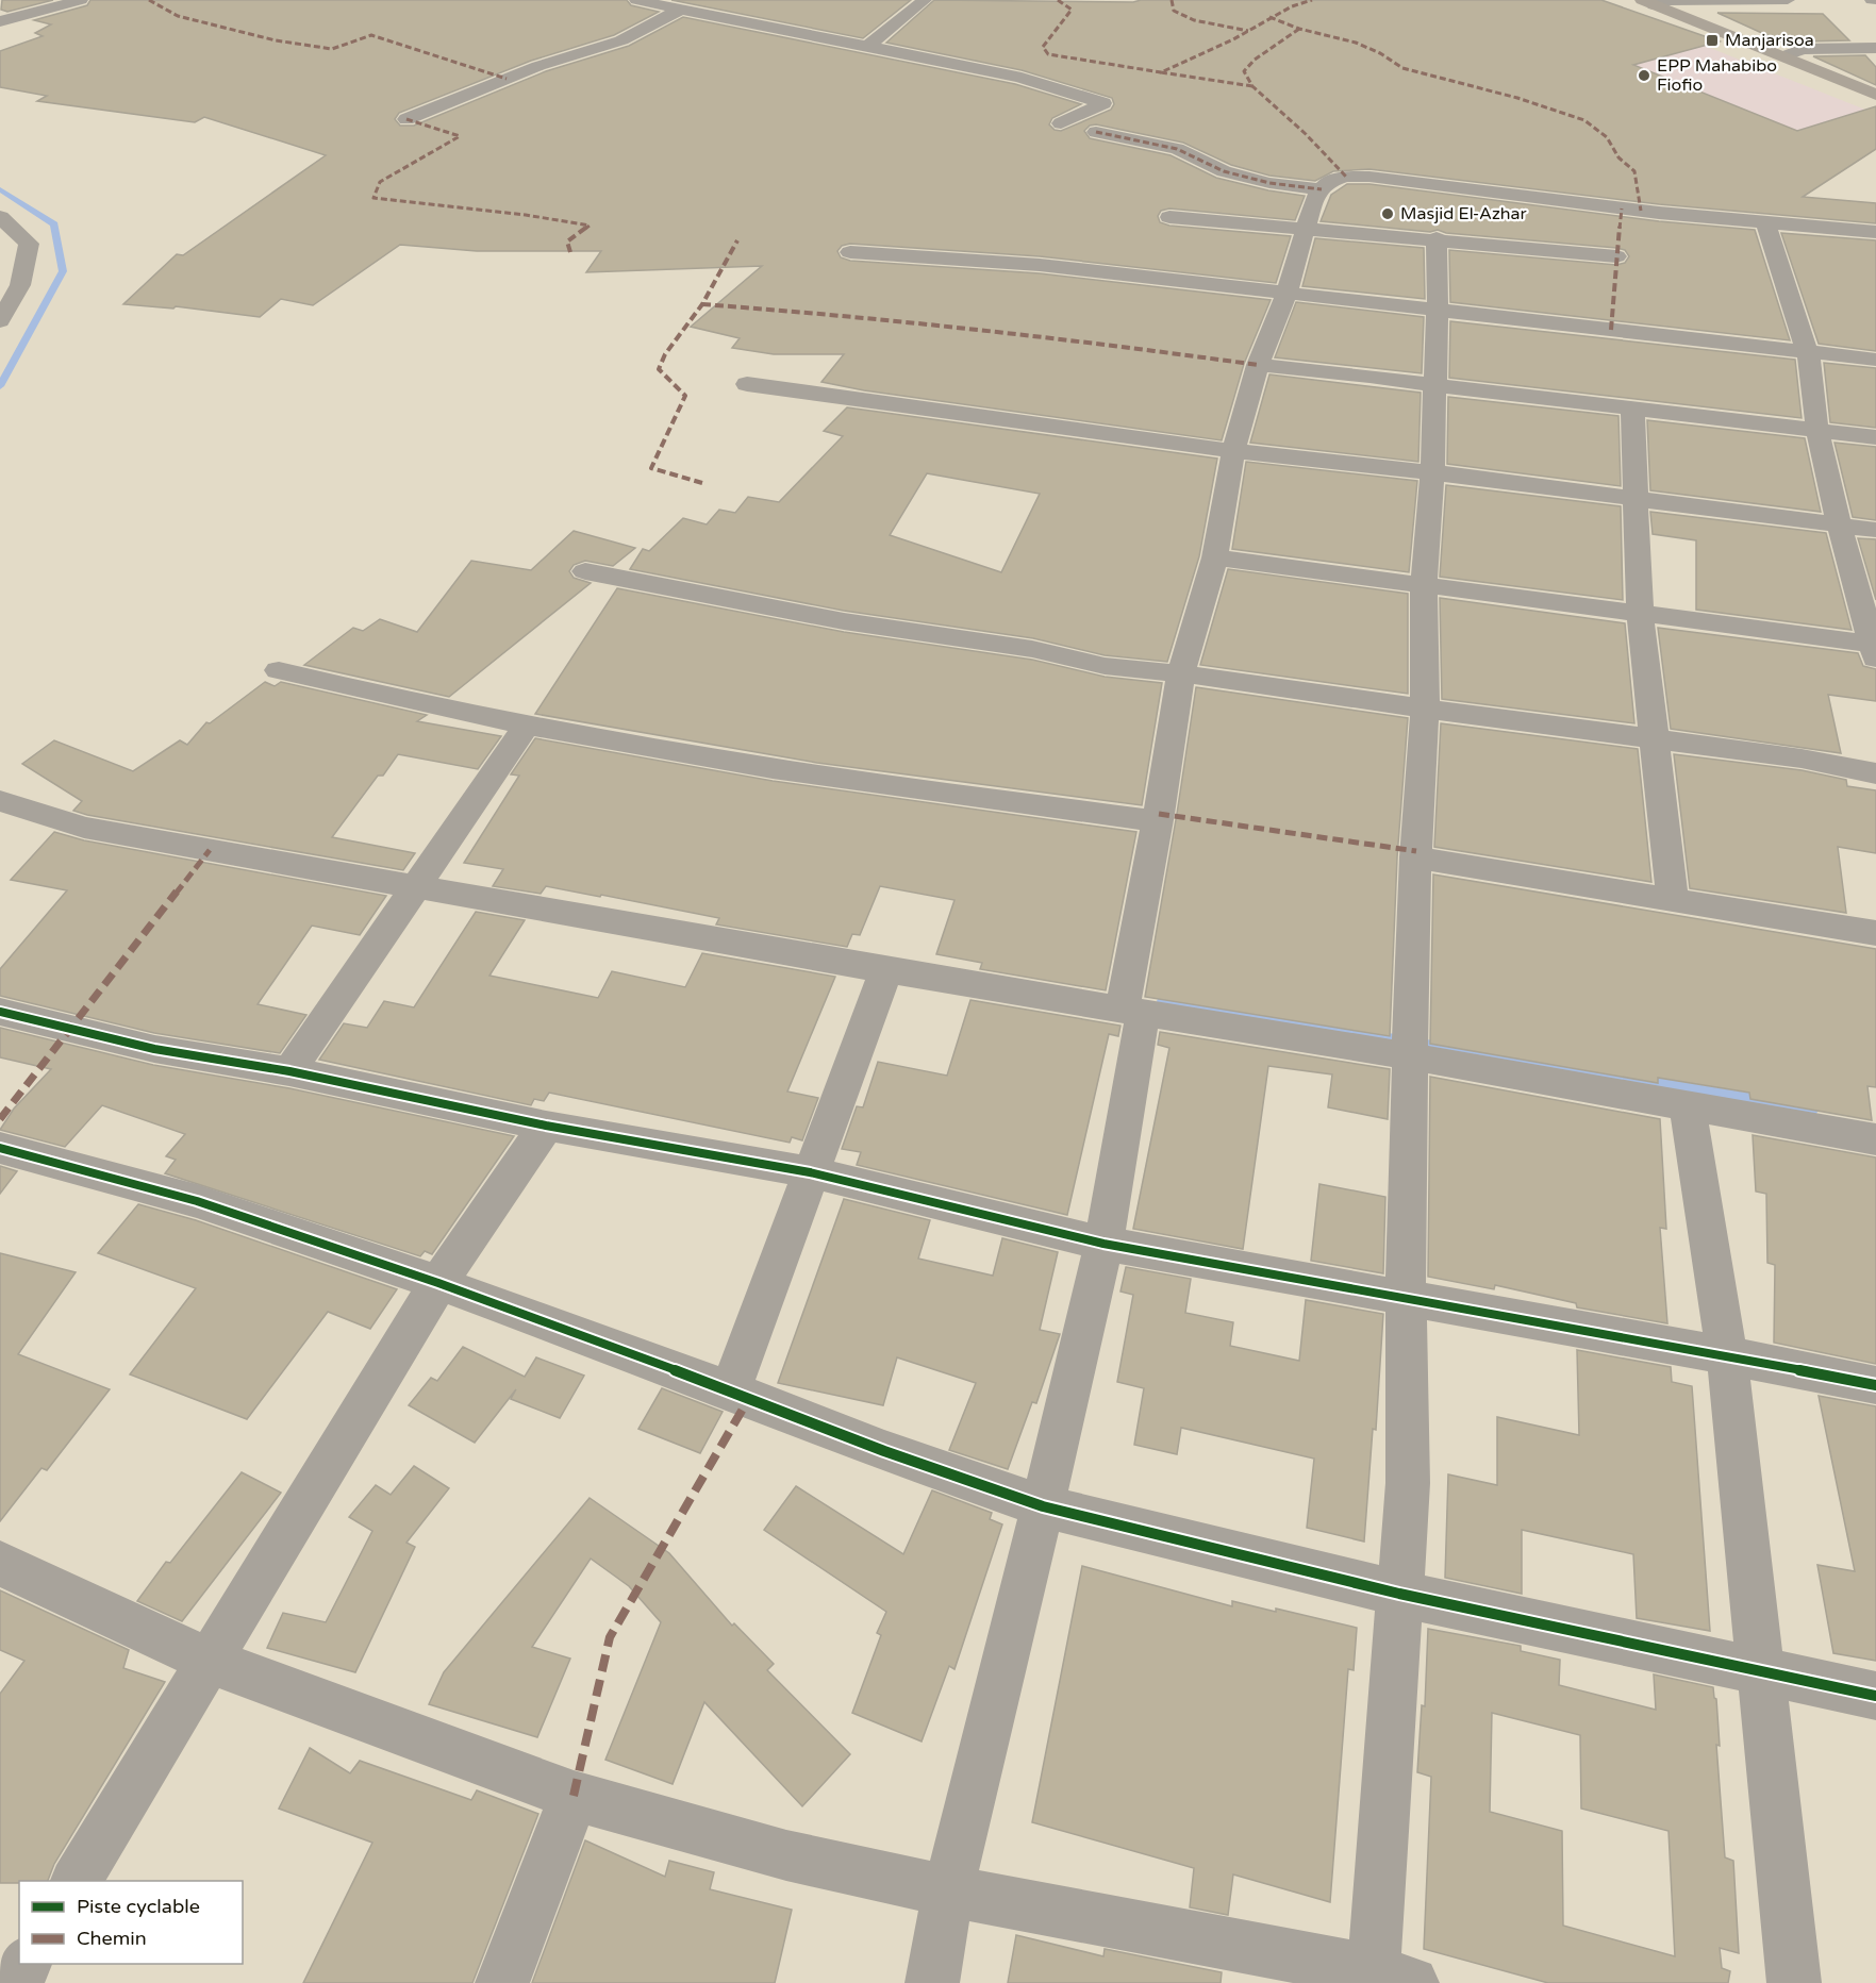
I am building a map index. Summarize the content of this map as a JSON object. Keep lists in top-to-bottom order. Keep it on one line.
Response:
{"places":{"transit":["Manjarisoa"],"other":["EPP Mahabibo Fiofio","Masjid El-Azhar"]},"legend":["Piste cyclable","Chemin"]}
